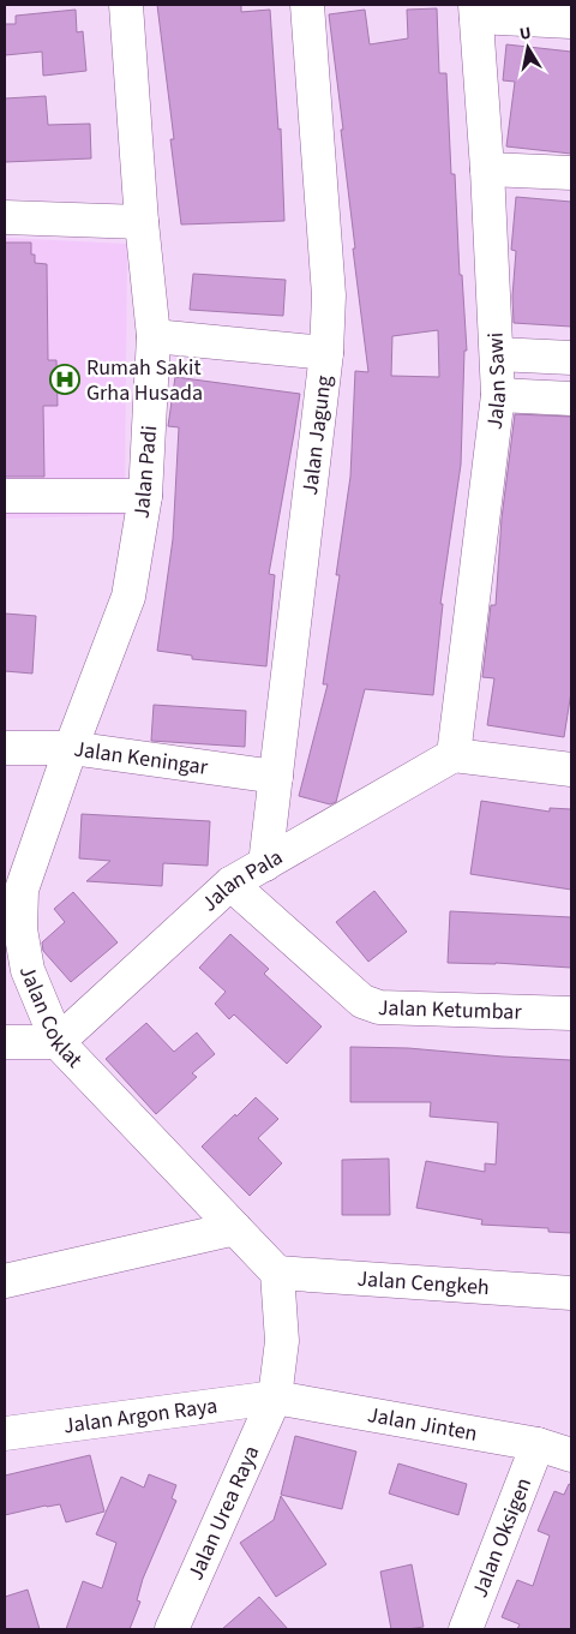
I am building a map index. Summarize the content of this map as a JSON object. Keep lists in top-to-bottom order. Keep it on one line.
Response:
{"streets":{"street":["Jalan Sawi","Jalan Jagung","Jalan Padi","Jalan Keningar","Jalan Pala","Jalan Ketumbar","Jalan Coklat","Jalan Cengkeh","Jalan Argon Raya","Jalan Jinten","Jalan Urea Raya","Jalan Oksigen"]},"crossings":[["Jalan Sawi","Jalan Pala"],["Jalan Jagung","Jalan Keningar"],["Jalan Jagung","Jalan Pala"],["Jalan Padi","Jalan Keningar"],["Jalan Padi","Jalan Coklat"],["Jalan Keningar","Jalan Coklat"],["Jalan Pala","Jalan Ketumbar"],["Jalan Pala","Jalan Coklat"],["Jalan Coklat","Jalan Cengkeh"],["Jalan Coklat","Jalan Urea Raya"],["Jalan Cengkeh","Jalan Urea Raya"],["Jalan Argon Raya","Jalan Jinten"],["Jalan Argon Raya","Jalan Urea Raya"],["Jalan Jinten","Jalan Urea Raya"],["Jalan Jinten","Jalan Oksigen"]],"places":{"hospital":["Rumah Sakit Grha Husada"]},"north":"top"}
